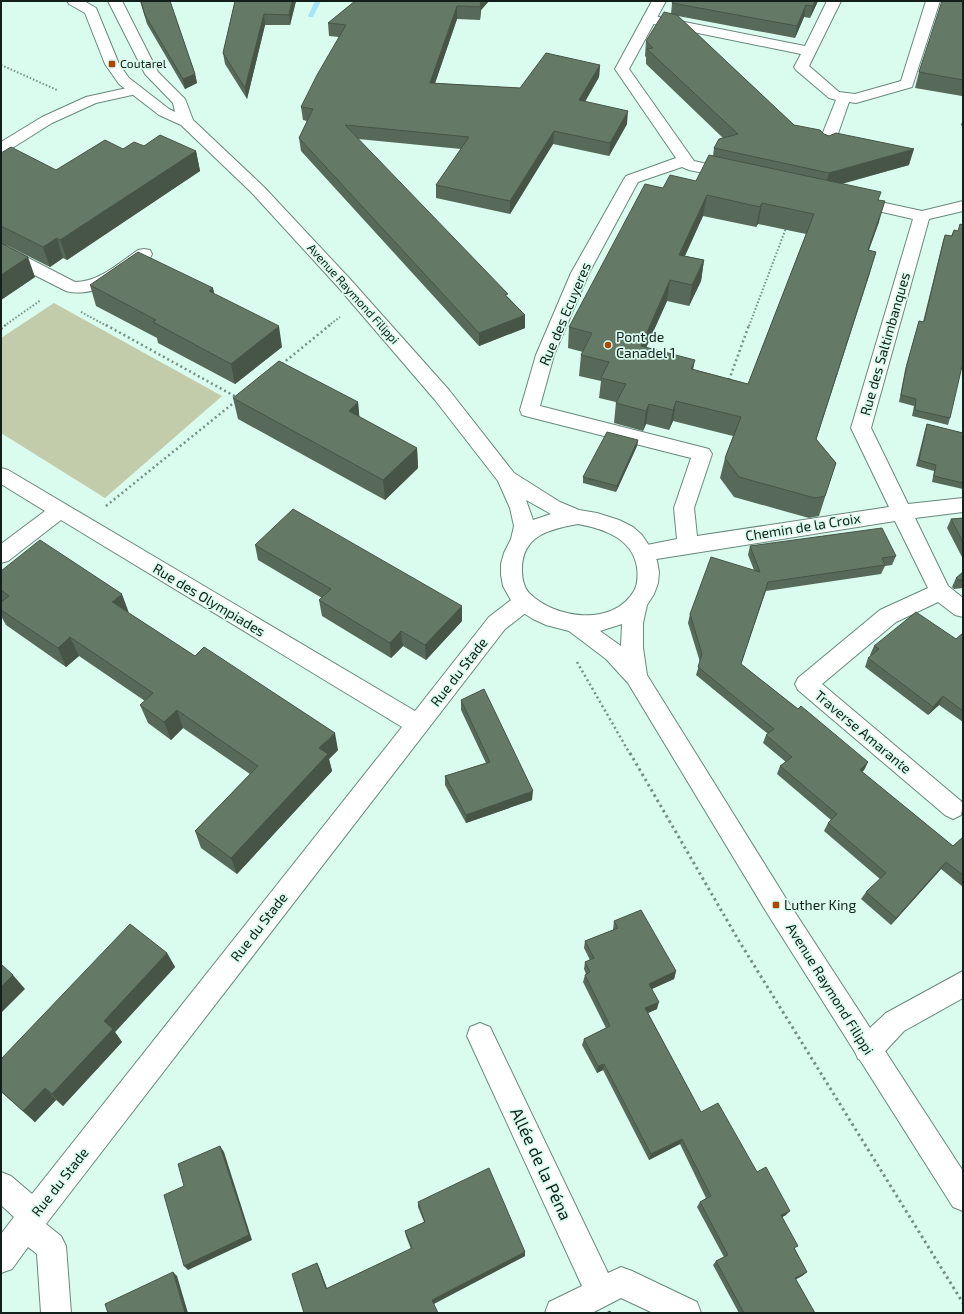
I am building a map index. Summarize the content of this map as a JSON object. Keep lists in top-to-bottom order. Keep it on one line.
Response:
{"streets":{"street":["Avenue Raymond Filippi","Rue des Ecuyeres","Rue des Saltimbanques","Chemin de la Croix","Rue des Olympiades","Rue du Stade","Traverse Amarante","Allée de la Péna"]},"crossings":[["Avenue Raymond Filippi","Chemin de la Croix"],["Avenue Raymond Filippi","Rue du Stade"],["Rue des Ecuyeres","Chemin de la Croix"],["Rue des Saltimbanques","Chemin de la Croix"],["Rue des Saltimbanques","Traverse Amarante"],["Chemin de la Croix","Rue du Stade"],["Rue des Olympiades","Rue du Stade"]],"places":{"transit":["Coutarel","Luther King"],"other":["Pont de Canadel 1"]}}
